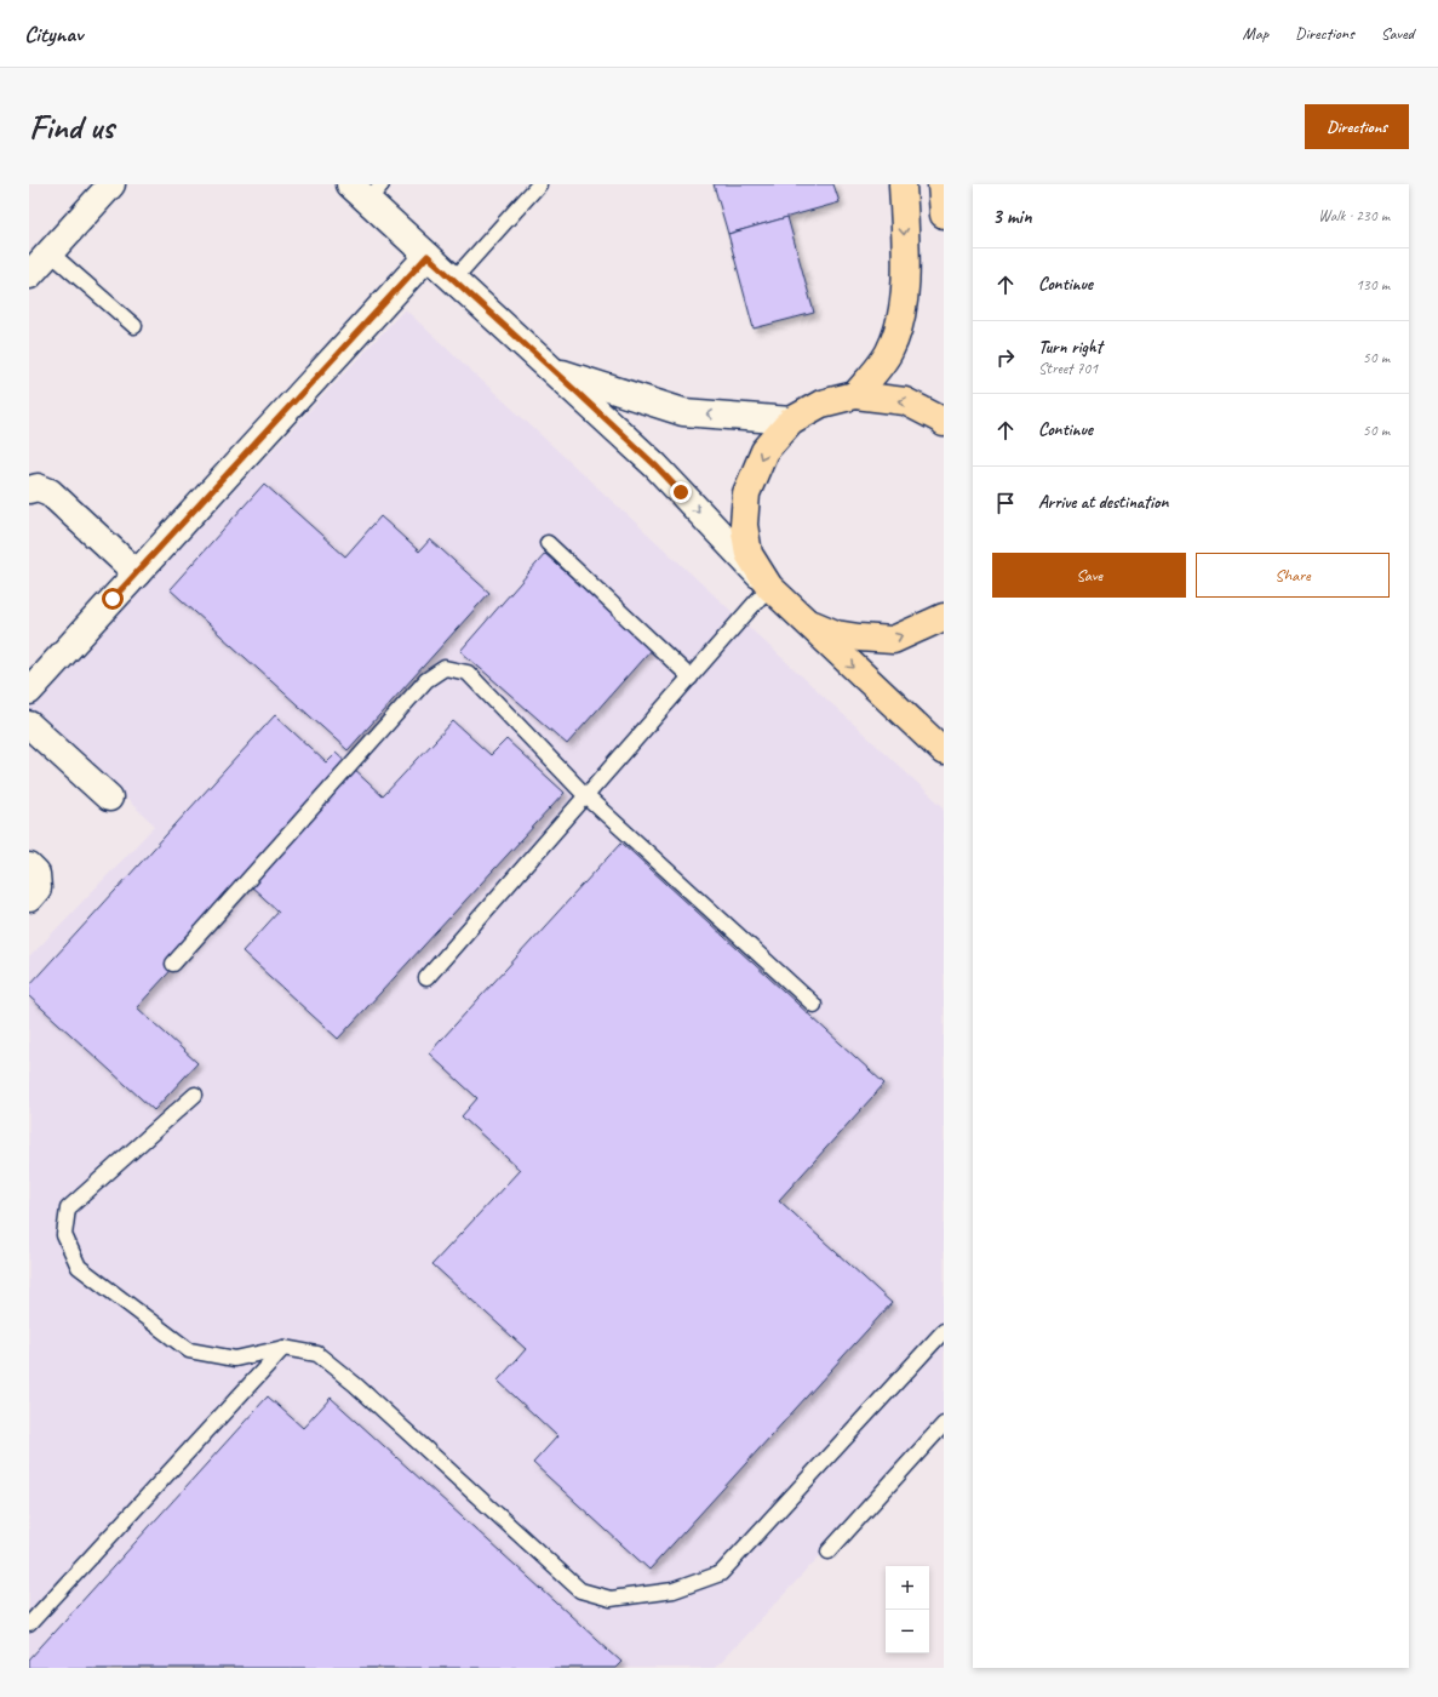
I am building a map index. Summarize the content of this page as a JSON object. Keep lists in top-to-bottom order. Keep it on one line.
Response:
{"page":{"header":"Citynav","nav":["Map","Directions","Saved"],"buttons":["Directions",["Save","Share"]],"title":"Find us","heading":["3 min","Walk · 230 m"],"list":[["Continue","130 m"],["Turn right","Street 701","50 m"],["Continue","50 m"],"Arrive at destination"],"map_buttons":["+","−"]}}
